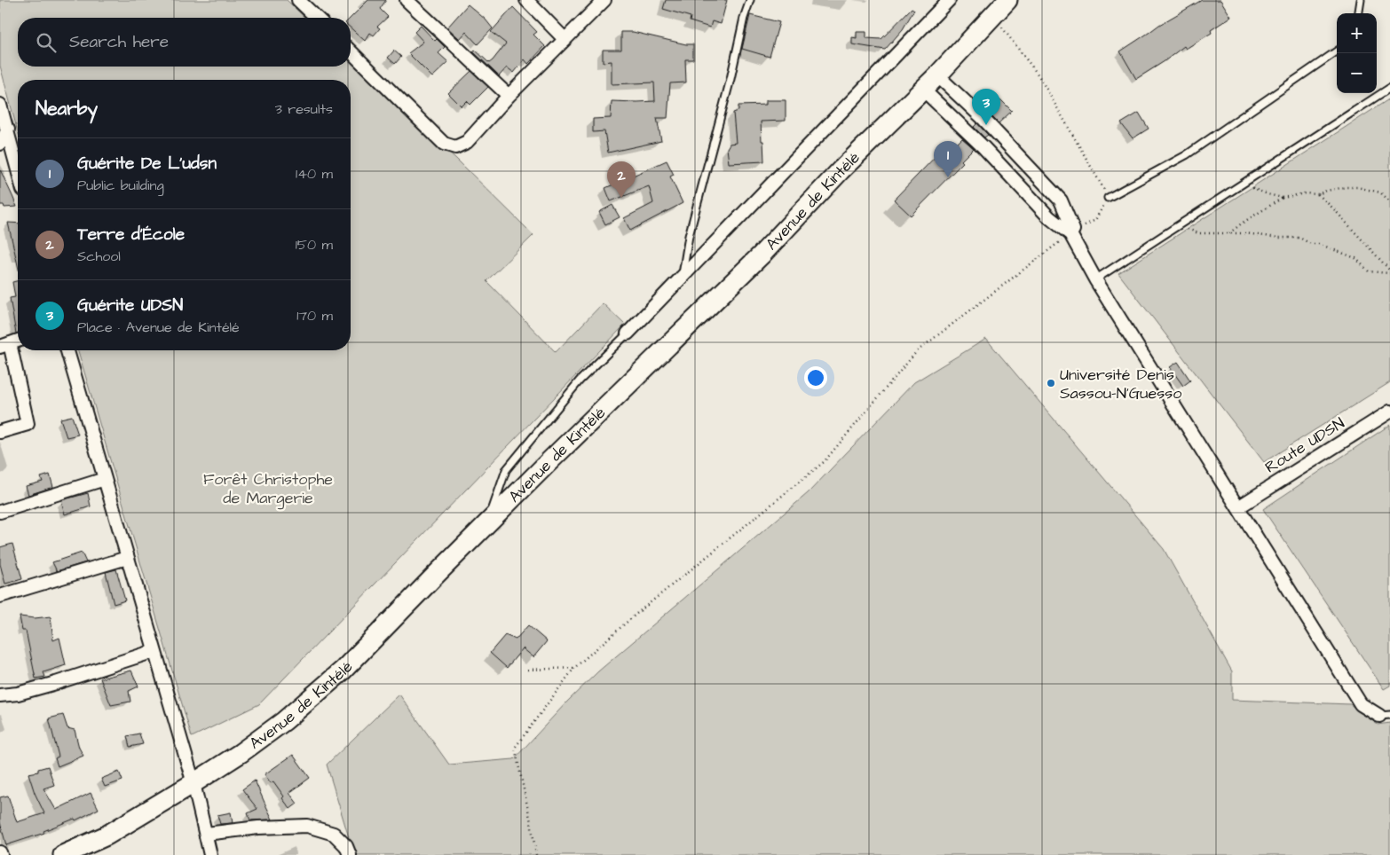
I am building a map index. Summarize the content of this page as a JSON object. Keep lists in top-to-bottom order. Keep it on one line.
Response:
{"streets":{"main road":["Avenue de Kintélé"],"street":["Route UDSN"]},"parks":["Forêt Christophe de Margerie"],"places":["Université Denis Sassou-N'Guesso"],"page":{"map_buttons":["+","−"],"search":"Search here","heading":["Nearby","3 results"],"pins":["3","1","2"],"list":[{"mark":"1","name":"Guérite De L'udsn","note":"Public building","value":"140 m"},{"mark":"2","name":"Terre d’École","note":"School","value":"150 m"},{"mark":"3","name":"Guérite UDSN","note":"Place · Avenue de Kintélé","value":"170 m"}]}}
